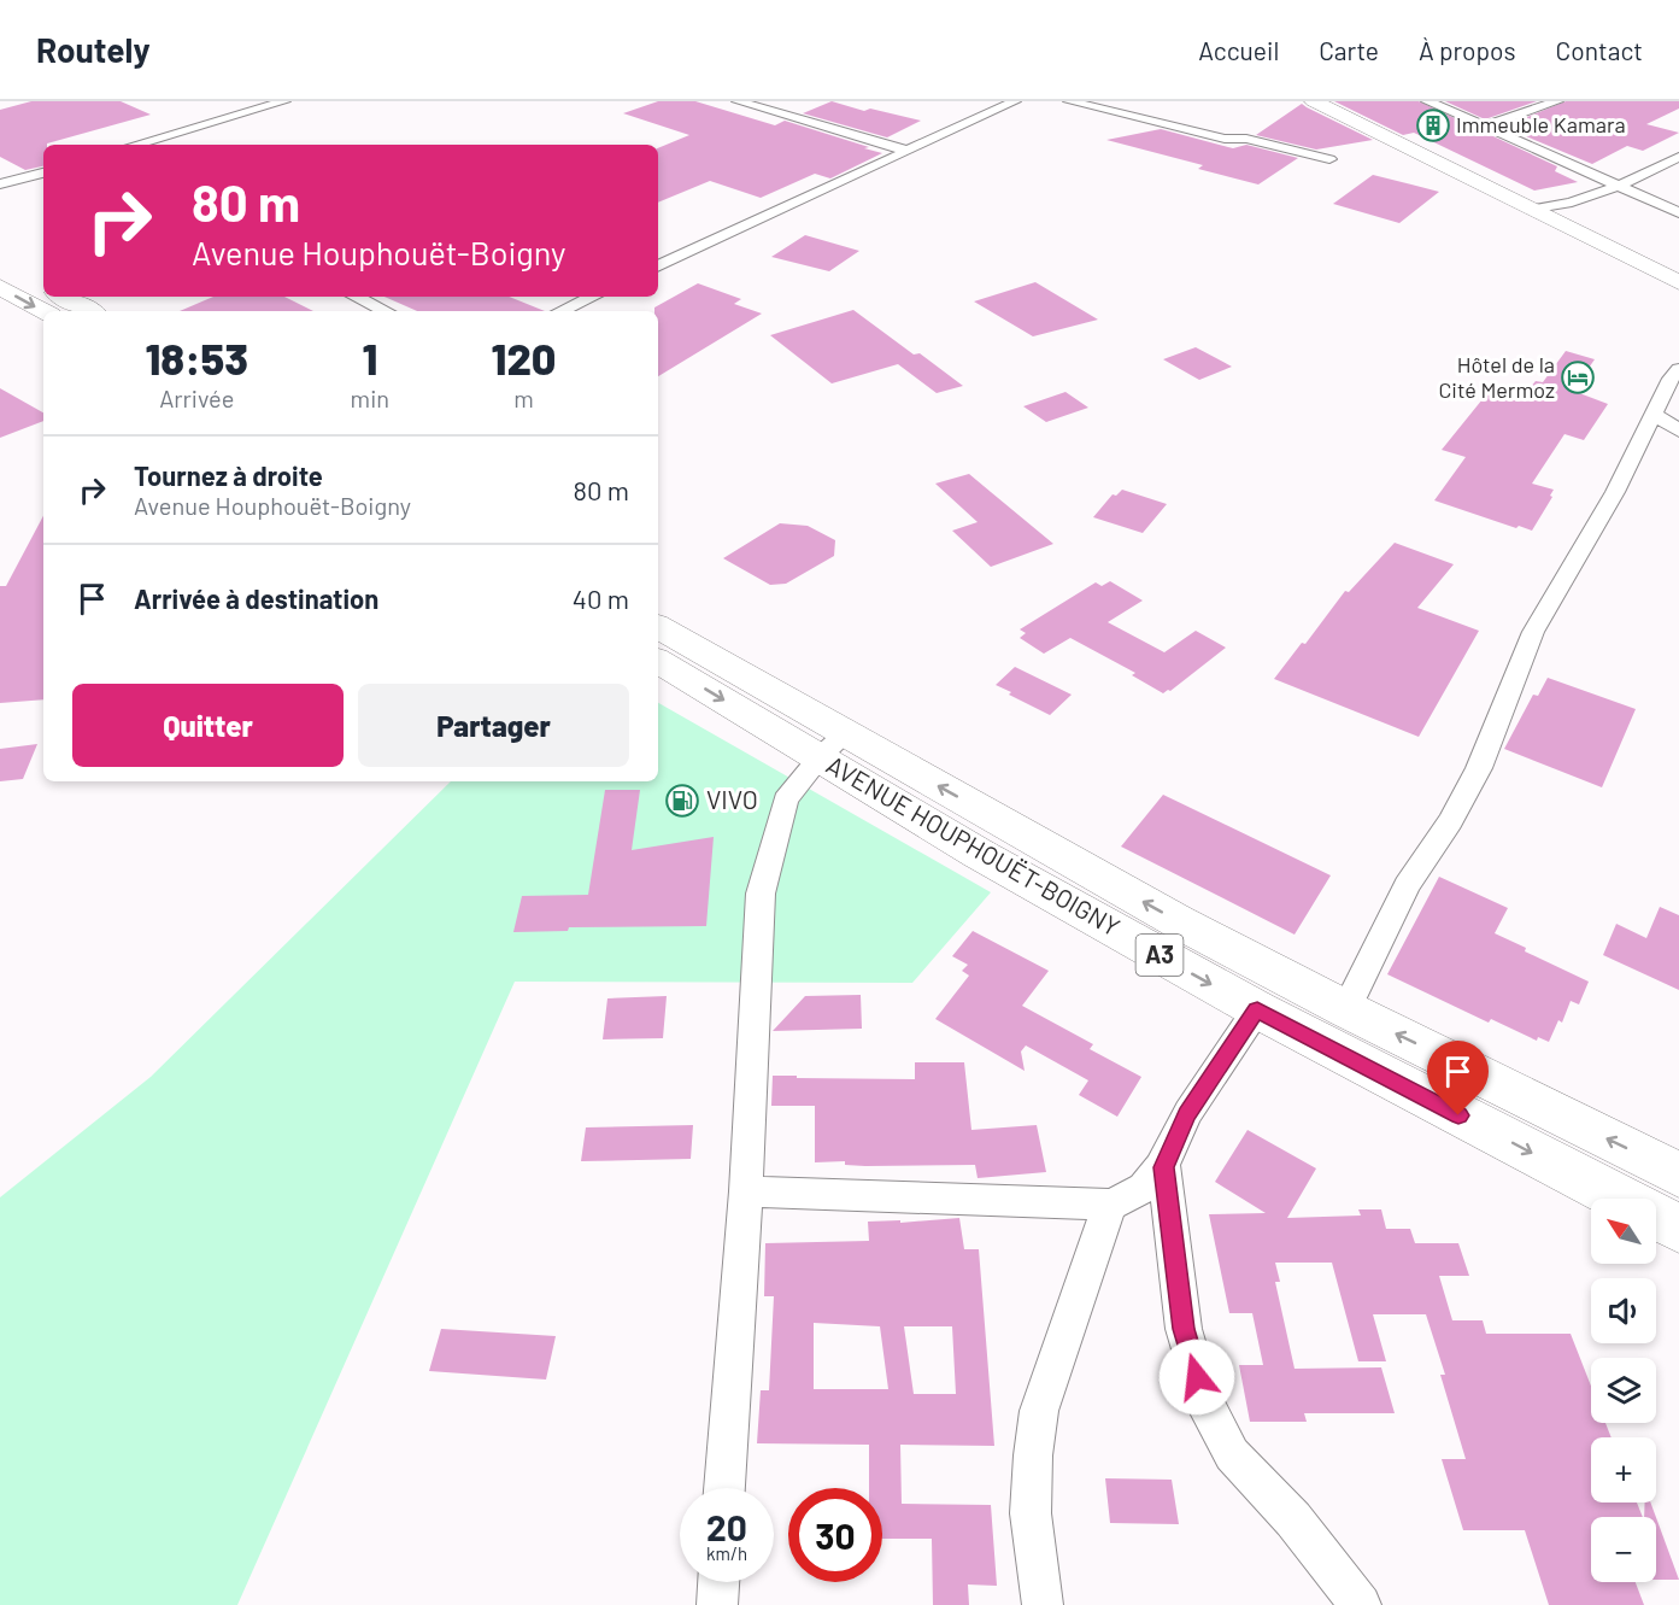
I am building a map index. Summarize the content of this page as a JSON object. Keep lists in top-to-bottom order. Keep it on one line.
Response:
{"streets":{"main road":["AVENUE HOUPHOUËT-BOIGNY","A3"]},"places":{"building":["Immeuble Kamara"],"hotel":["Hôtel de la Cité Mermoz"],"fuel station":["VIVO"]},"north":"top left","page":{"header":"Routely","nav":["Accueil","Carte","À propos","Contact"],"turn":["80 m","Avenue Houphouët-Boigny"],"eta":["18:53","Arrivée","1","min","120","m"],"list":[{"name":"Tournez à droite","note":"Avenue Houphouët-Boigny","value":"80 m"},{"name":"Arrivée à destination","value":"40 m"}],"buttons":["Quitter","Partager"],"map_buttons":["+","−"],"speed":"20 km/h","limit":"30"}}
